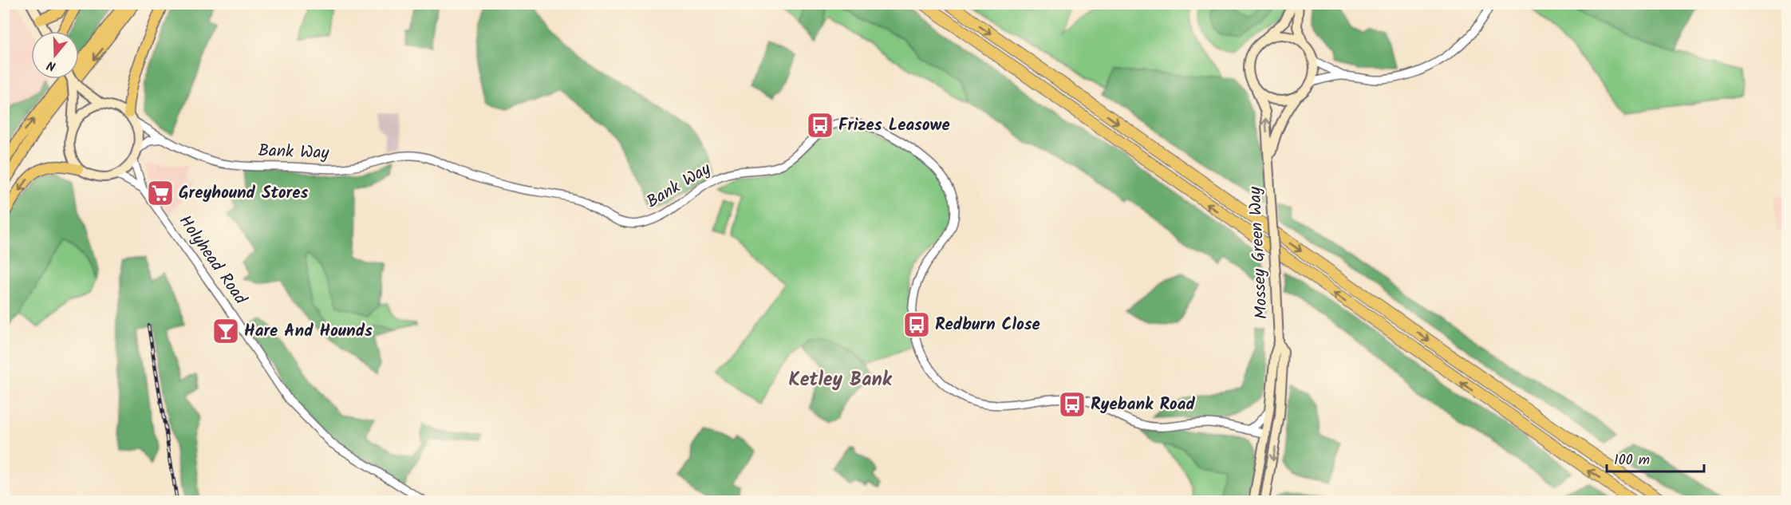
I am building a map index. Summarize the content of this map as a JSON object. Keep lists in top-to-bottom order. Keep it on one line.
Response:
{"streets":{"main road":["Mossey Green Way"],"street":["Bank Way","Holyhead Road"]},"crossings":[["Bank Way","Mossey Green Way"]],"districts":["Ketley Bank"],"places":{"bus stop":["Frizes Leasowe","Redburn Close","Ryebank Road"],"supermarket":["Greyhound Stores"],"bar":["Hare And Hounds"]},"scale_bar":"100 m","north":"bottom"}
